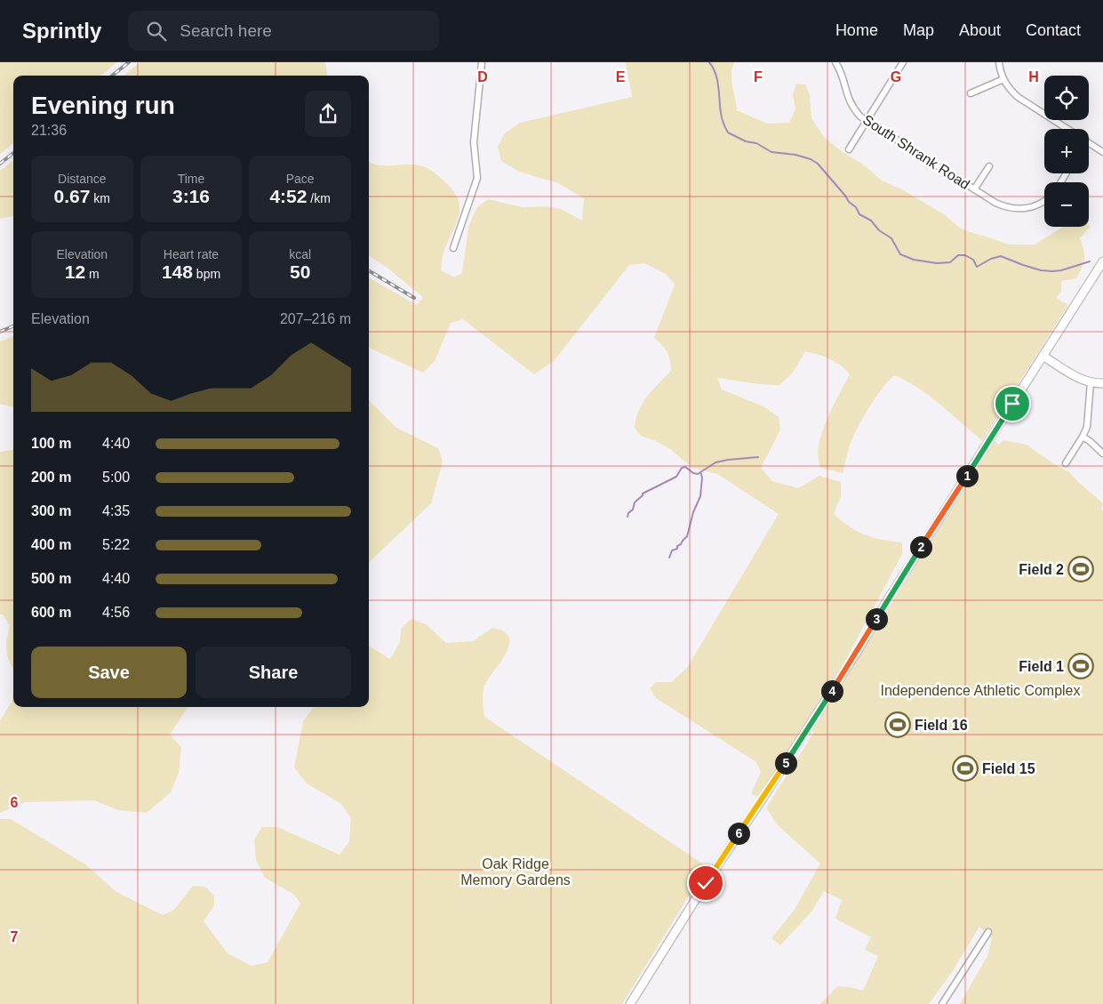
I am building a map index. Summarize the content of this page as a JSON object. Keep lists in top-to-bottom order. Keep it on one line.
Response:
{"streets":{"street":["South Shrank Road"]},"parks":["Independence Athletic Complex","Oak Ridge Memory Gardens"],"places":{"sports":["Field 2","Field 1","Field 16","Field 15"]},"page":{"header":"Sprintly","search":"Search here","nav":["Home","Map","About","Contact"],"map_buttons":["+","−"],"heading":["Evening run","21:36"],"stats":[["Distance","0.67 km"],["Time","3:16"],["Pace","4:52 /km"],["Elevation","12 m"],["Heart rate","148 bpm"],["kcal","50"]],"chart":["Elevation","207–216 m"],"list":[{"name":"100 m","note":"4:40"},{"name":"200 m","note":"5:00"},{"name":"300 m","note":"4:35"},{"name":"400 m","note":"5:22"},{"name":"500 m","note":"4:40"},{"name":"600 m","note":"4:56"}],"pins":["1","2","3","4","5","6"],"buttons":["Save","Share"]},"grid":{"columns":["D","E","F","G","H"],"rows":["6","7"]}}
